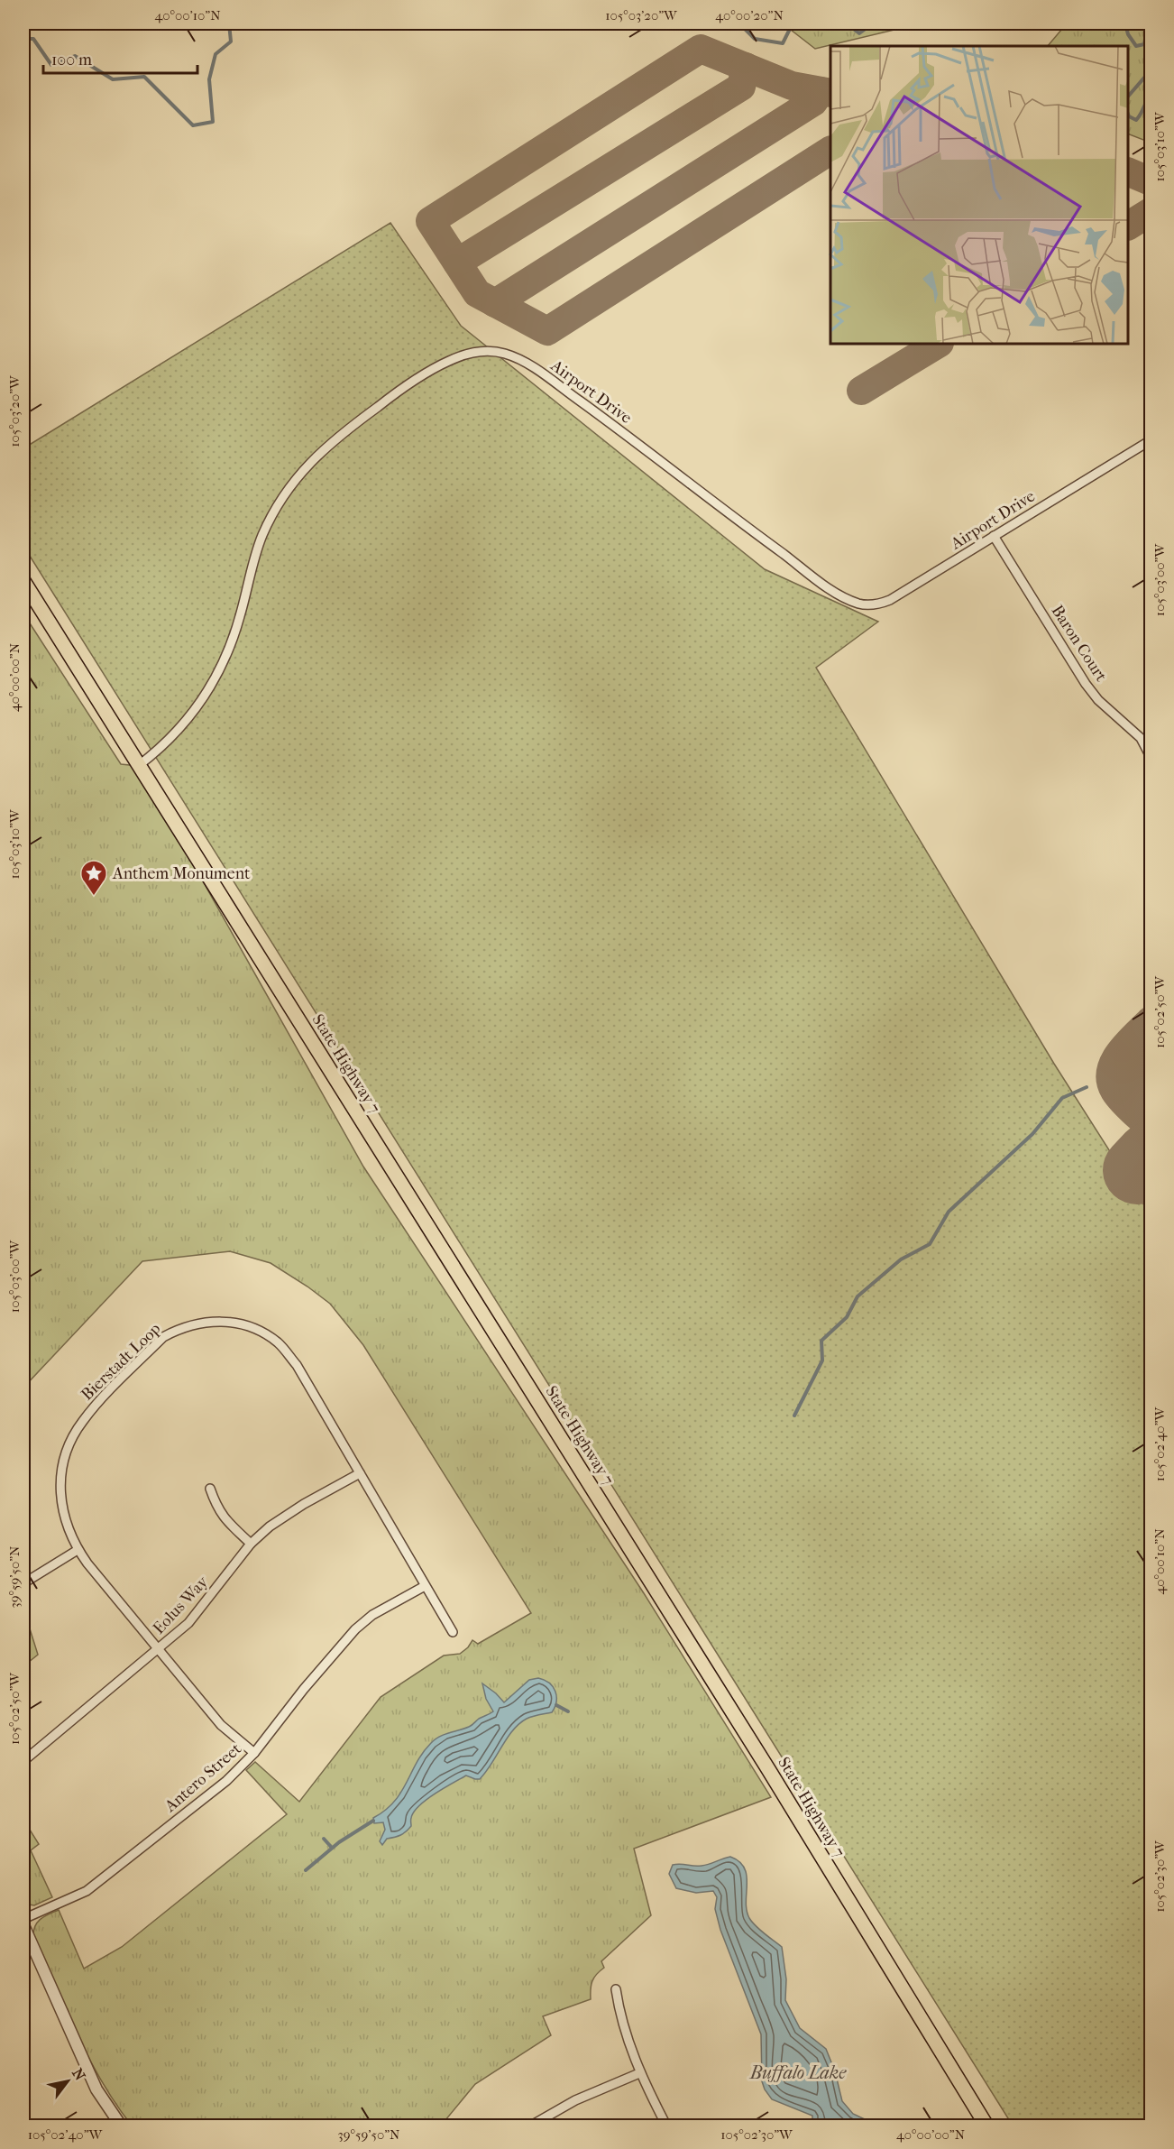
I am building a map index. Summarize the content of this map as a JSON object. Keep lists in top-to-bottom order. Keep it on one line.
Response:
{"streets":{"main road":["State Highway 7"],"street":["Airport Drive","Baron Court","Bierstadt Loop","Eolus Way","Antero Street"]},"crossings":[["Airport Drive","Baron Court"],["Airport Drive","State Highway 7"],["Bierstadt Loop","Eolus Way"],["Bierstadt Loop","Antero Street"]],"water":["Buffalo Lake"],"places":{"place":["Anthem Monument"]},"scale_bar":"100 m","north":"top right","coordinates":["40°00'10\"N","105°03'20\"W","40°00'20\"N","105°03'10\"W","105°03'00\"W","40°00'00\"N","105°02'50\"W","105°02'40\"W","39°59'50\"N","105°02'30\"W"]}
